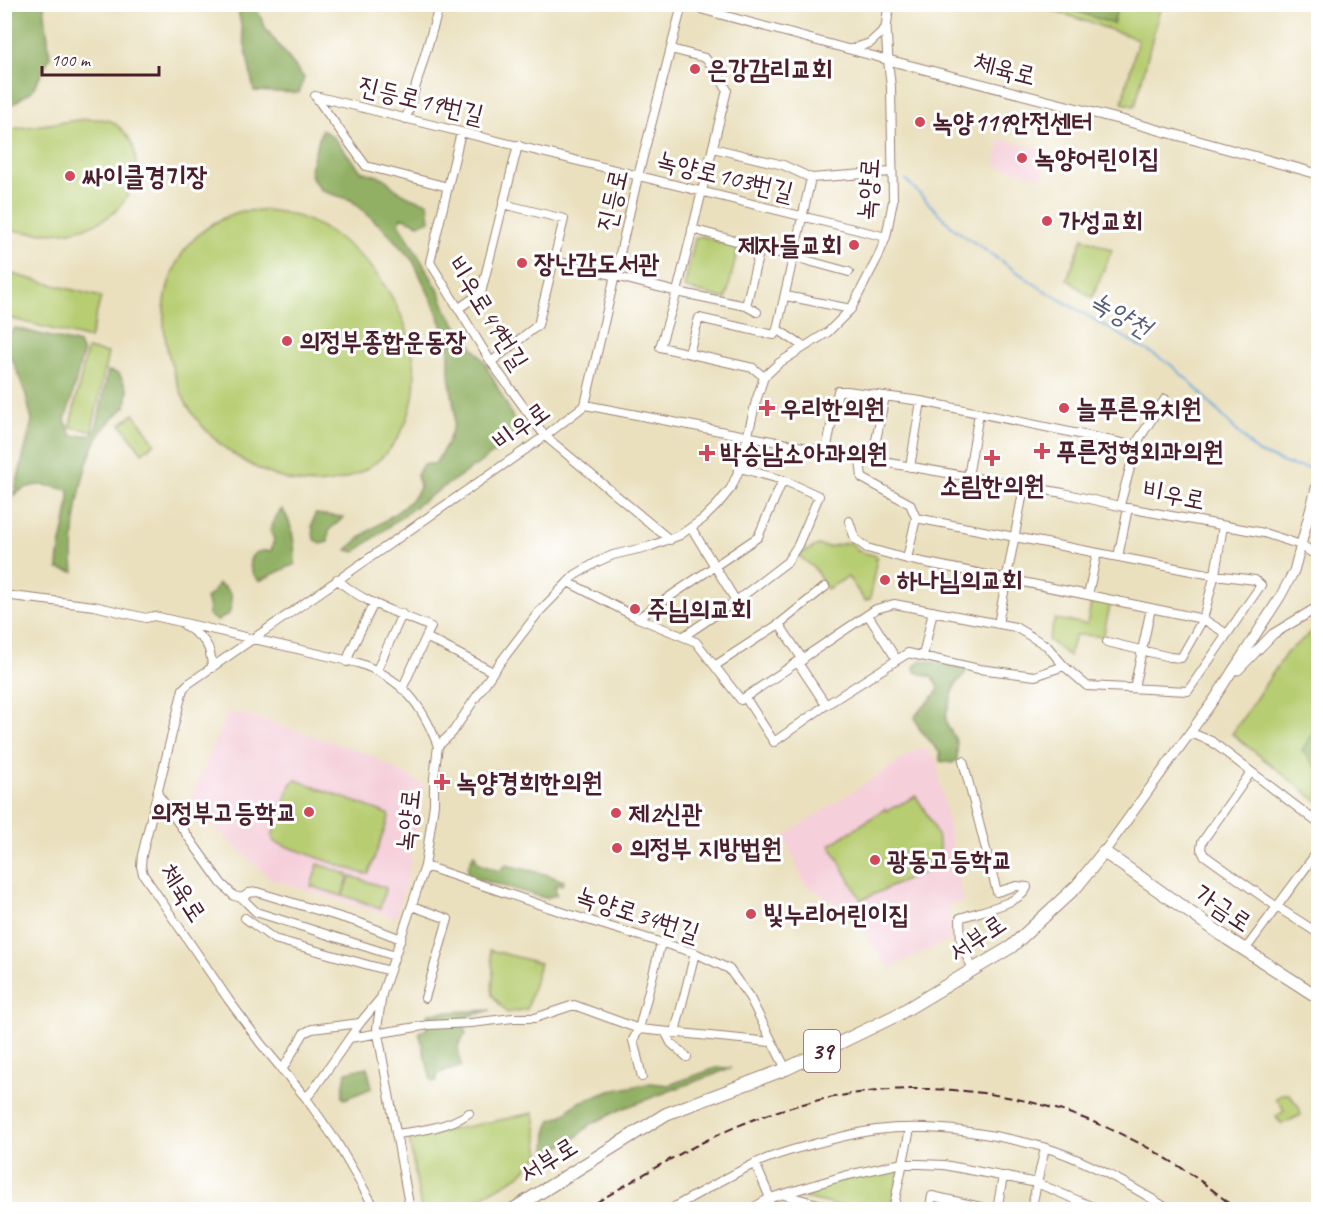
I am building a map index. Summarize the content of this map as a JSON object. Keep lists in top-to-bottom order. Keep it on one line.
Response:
{"streets":{"main road":["가금로","서부로","39"],"street":["체육로","진등로19번길","녹양로103번길","녹양로","진등로","비우로49번길","비우로","녹양로34번길"]},"crossings":[["체육로","녹양로"],["체육로","진등로"],["체육로","비우로"],["진등로19번길","녹양로103번길"],["진등로19번길","진등로"],["진등로19번길","비우로49번길"],["녹양로103번길","녹양로"],["녹양로103번길","진등로"],["녹양로","비우로"],["녹양로","녹양로34번길"],["진등로","비우로"],["비우로49번길","비우로"],["비우로","서부로"],["가금로","서부로"],["녹양로34번길","서부로"]],"water":["녹양천"],"places":{"other":["은강감리교회","녹양119안전센터","녹양어린이집","싸이클경기장","가성교회","제자들교회","장난감도서관","의정부종합운동장","늘푸른유치원","하나님의교회","주님의교회","의정부고등학교","제2신관","의정부 지방법원","광동고등학교","빛누리어린이집"],"health":["우리한의원","푸른정형외과의원","박승남소아과의원","소림한의원","녹양경희한의원"]},"scale_bar":"100 m"}
